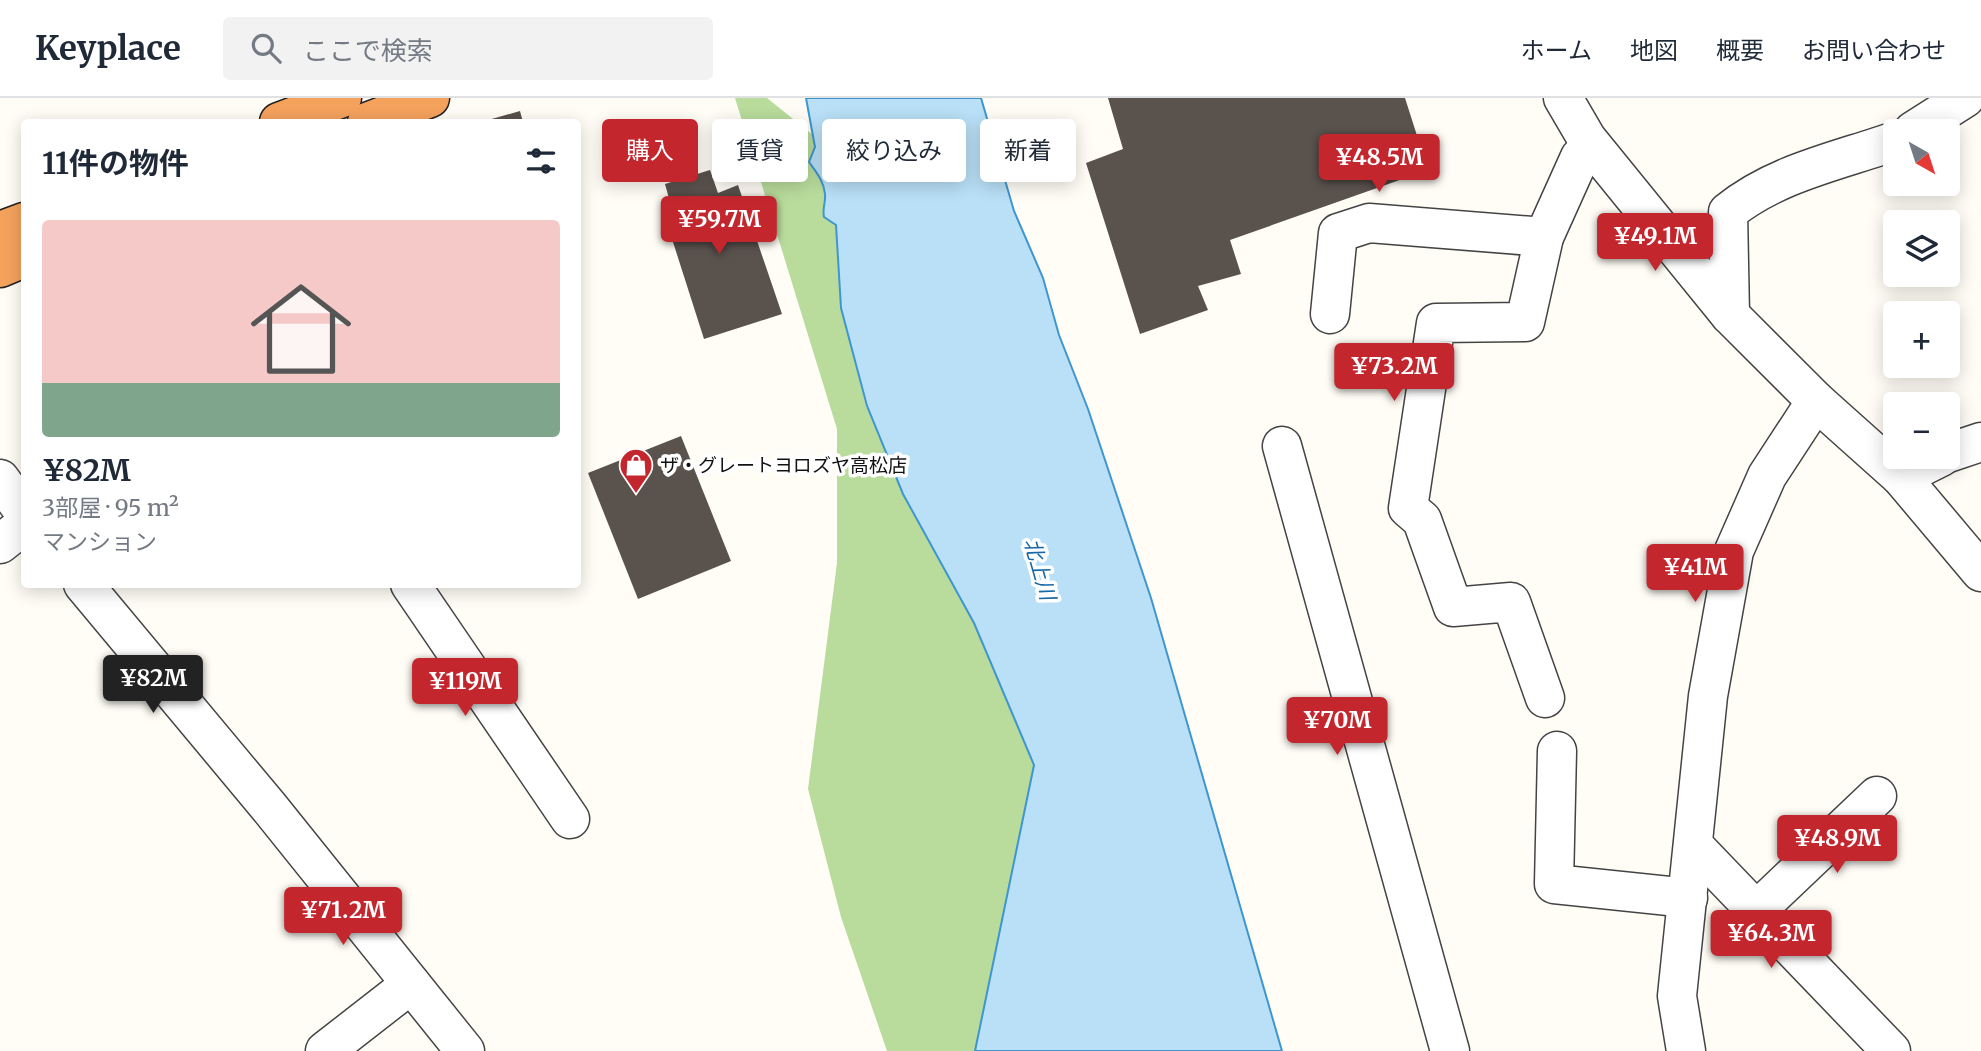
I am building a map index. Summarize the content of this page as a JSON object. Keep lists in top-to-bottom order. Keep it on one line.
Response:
{"water":["北上川"],"places":{"shop":["ザ・グレートヨロズヤ高松店"]},"north":"bottom right","page":{"header":"Keyplace","search":"ここで検索","nav":["ホーム","地図","概要","お問い合わせ"],"map_buttons":["+","−"],"chip":["購入","賃貸","絞り込み","新着"],"heading":"11件の物件","price":["¥48.5M","¥59.7M","¥49.1M","¥73.2M","¥41M","¥82M","¥119M","¥70M","¥48.9M","¥71.2M","¥64.3M"],"list":[{"name":"¥82M","note":"3部屋 · 95 m² · マンション"}]}}
